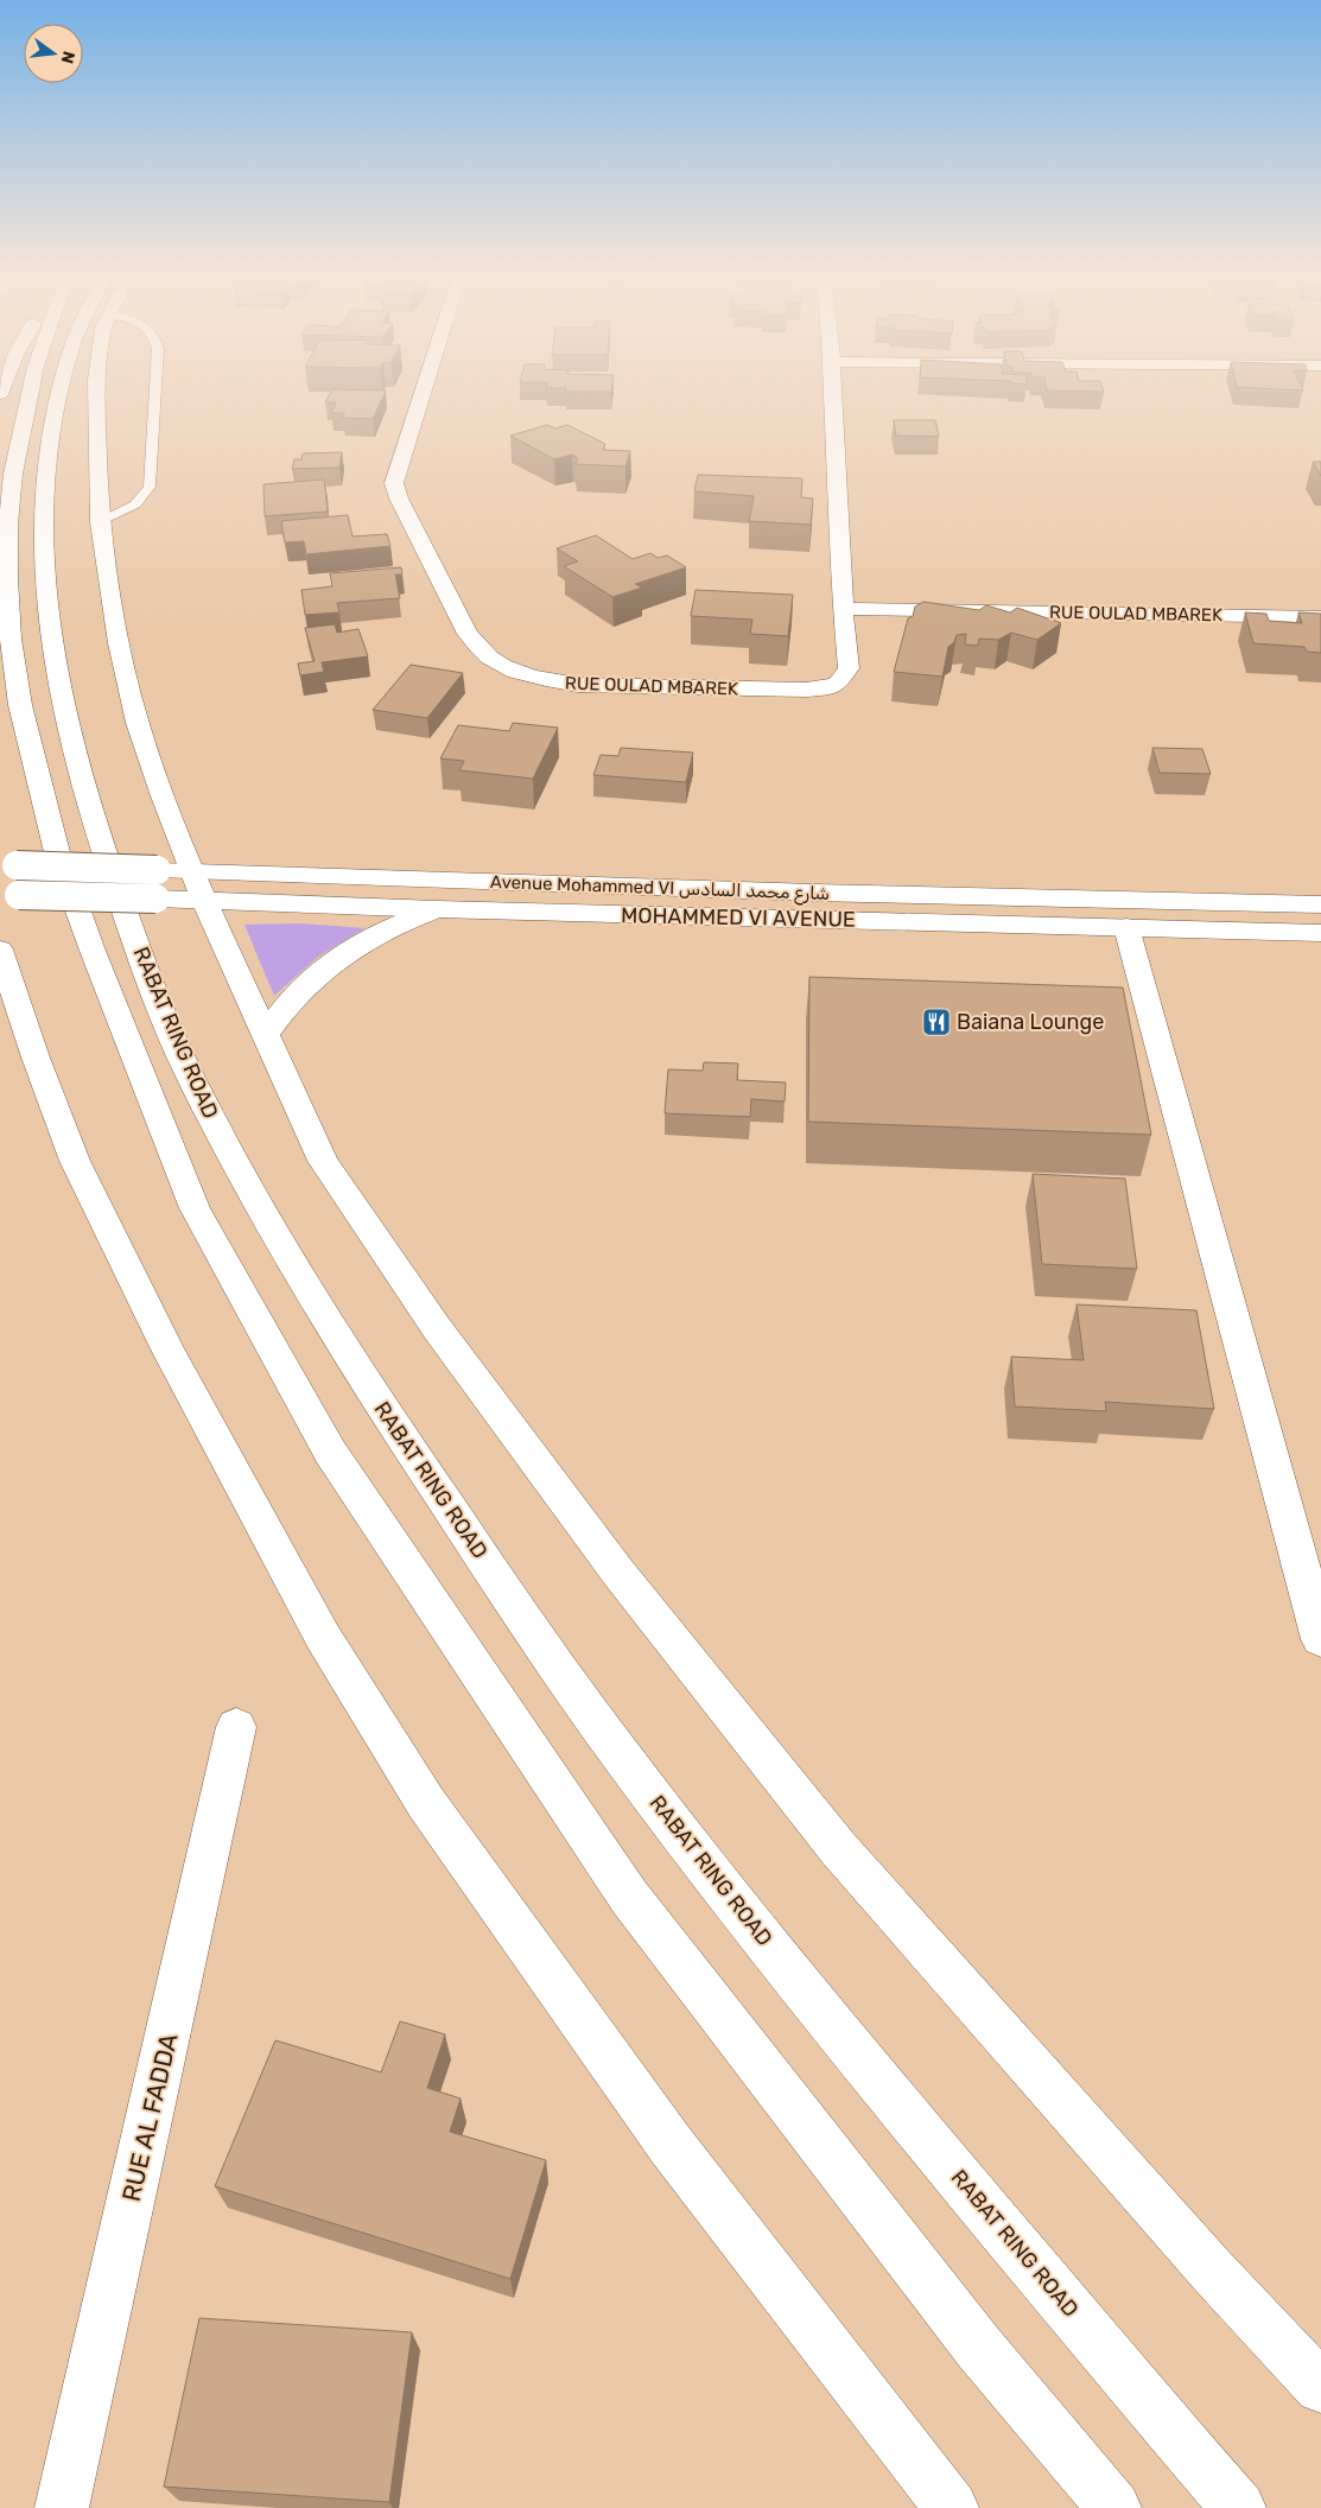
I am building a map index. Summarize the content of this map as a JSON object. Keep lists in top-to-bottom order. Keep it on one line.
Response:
{"streets":{"main road":["RUE OULAD MBAREK","Avenue Mohammed VI شارع محمد السادس","MOHAMMED VI AVENUE","RABAT RING ROAD","RUE AL FADDA"]},"places":{"restaurant":["Baiana Lounge"]},"north":"right"}
